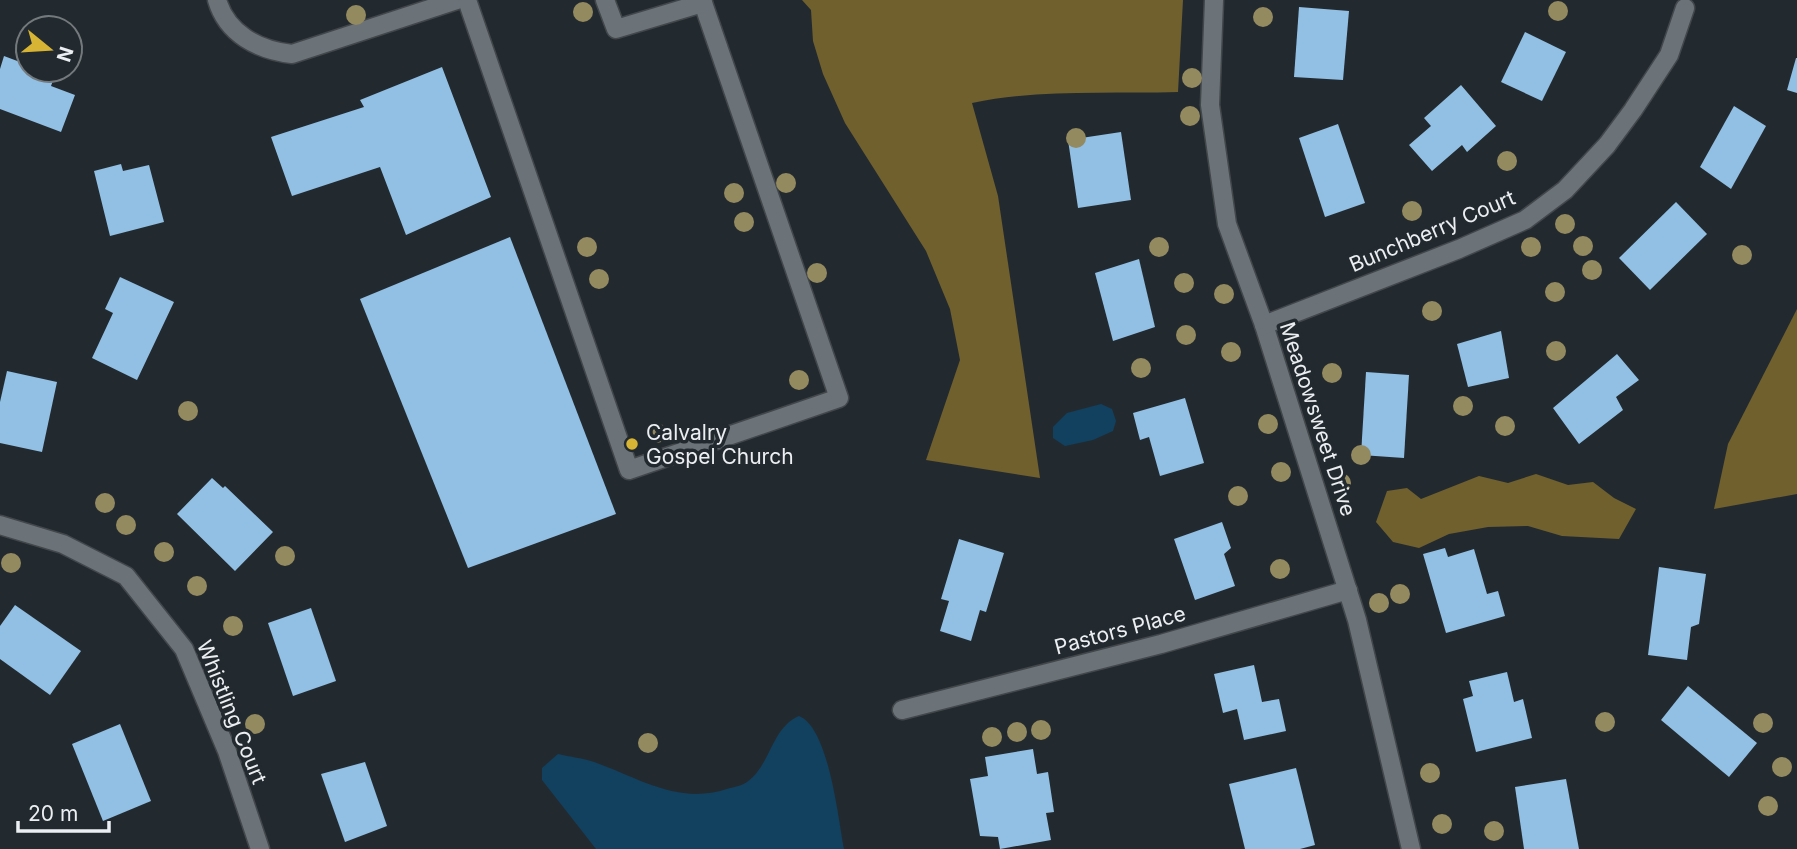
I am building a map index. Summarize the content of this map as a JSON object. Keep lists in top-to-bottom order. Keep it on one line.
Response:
{"streets":{"street":["Bunchberry Court","Meadowsweet Drive","Pastors Place","Whistling Court"]},"crossings":[["Bunchberry Court","Meadowsweet Drive"],["Meadowsweet Drive","Pastors Place"]],"places":["Calvalry Gospel Church"],"scale_bar":"20 m","north":"right"}
